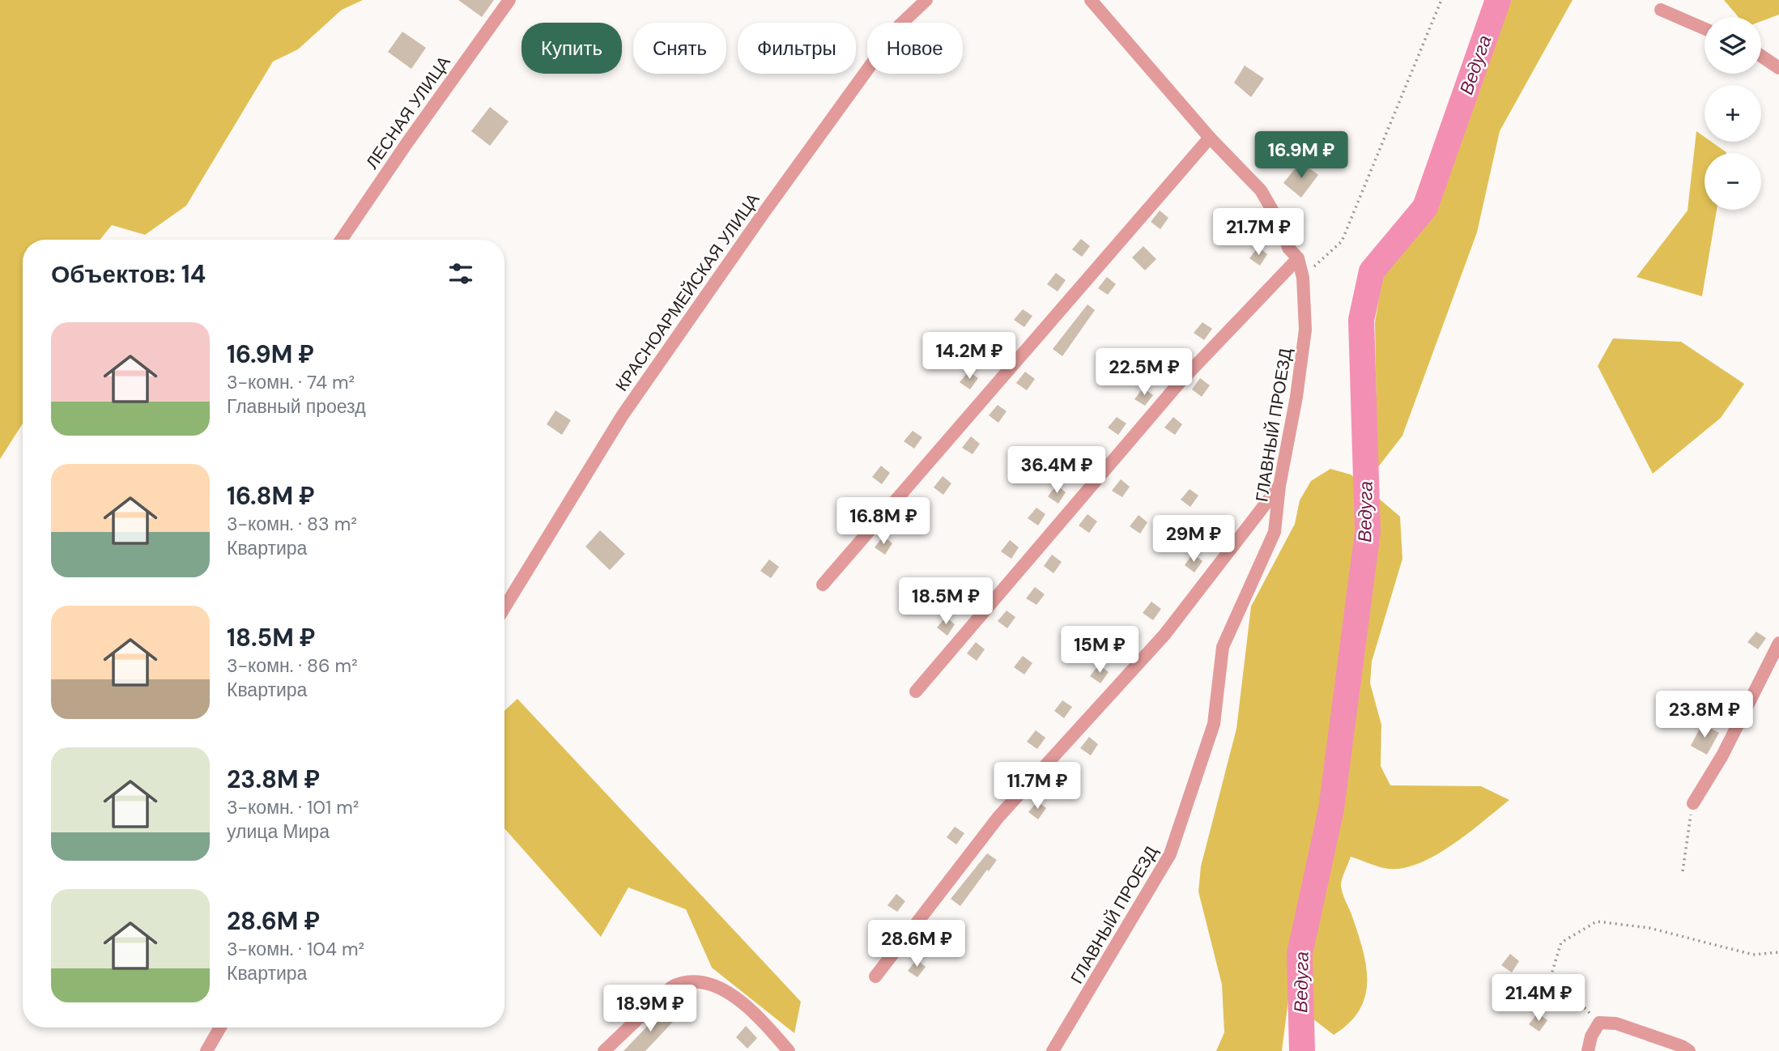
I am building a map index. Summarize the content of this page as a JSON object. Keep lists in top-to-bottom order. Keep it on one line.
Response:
{"streets":{"street":["ЛЕСНАЯ УЛИЦА","КРАСНОАРМЕЙСКАЯ УЛИЦА","ГЛАВНЫЙ ПРОЕЗД"]},"water":["Ведуга"],"page":{"map_buttons":["+","−"],"chip":["Купить","Снять","Фильтры","Новое"],"price":["16.9M ₽","21.7M ₽","14.2M ₽","22.5M ₽","36.4M ₽","16.8M ₽","29M ₽","18.5M ₽","15M ₽","23.8M ₽","11.7M ₽","28.6M ₽","21.4M ₽","18.9M ₽"],"heading":"Объектов: 14","list":[{"name":"16.9M ₽","note":"3-комн. · 74 m² · Главный проезд"},{"name":"16.8M ₽","note":"3-комн. · 83 m² · Квартира"},{"name":"18.5M ₽","note":"3-комн. · 86 m² · Квартира"},{"name":"23.8M ₽","note":"3-комн. · 101 m² · улица Мира"},{"name":"28.6M ₽","note":"3-комн. · 104 m² · Квартира"}]}}
